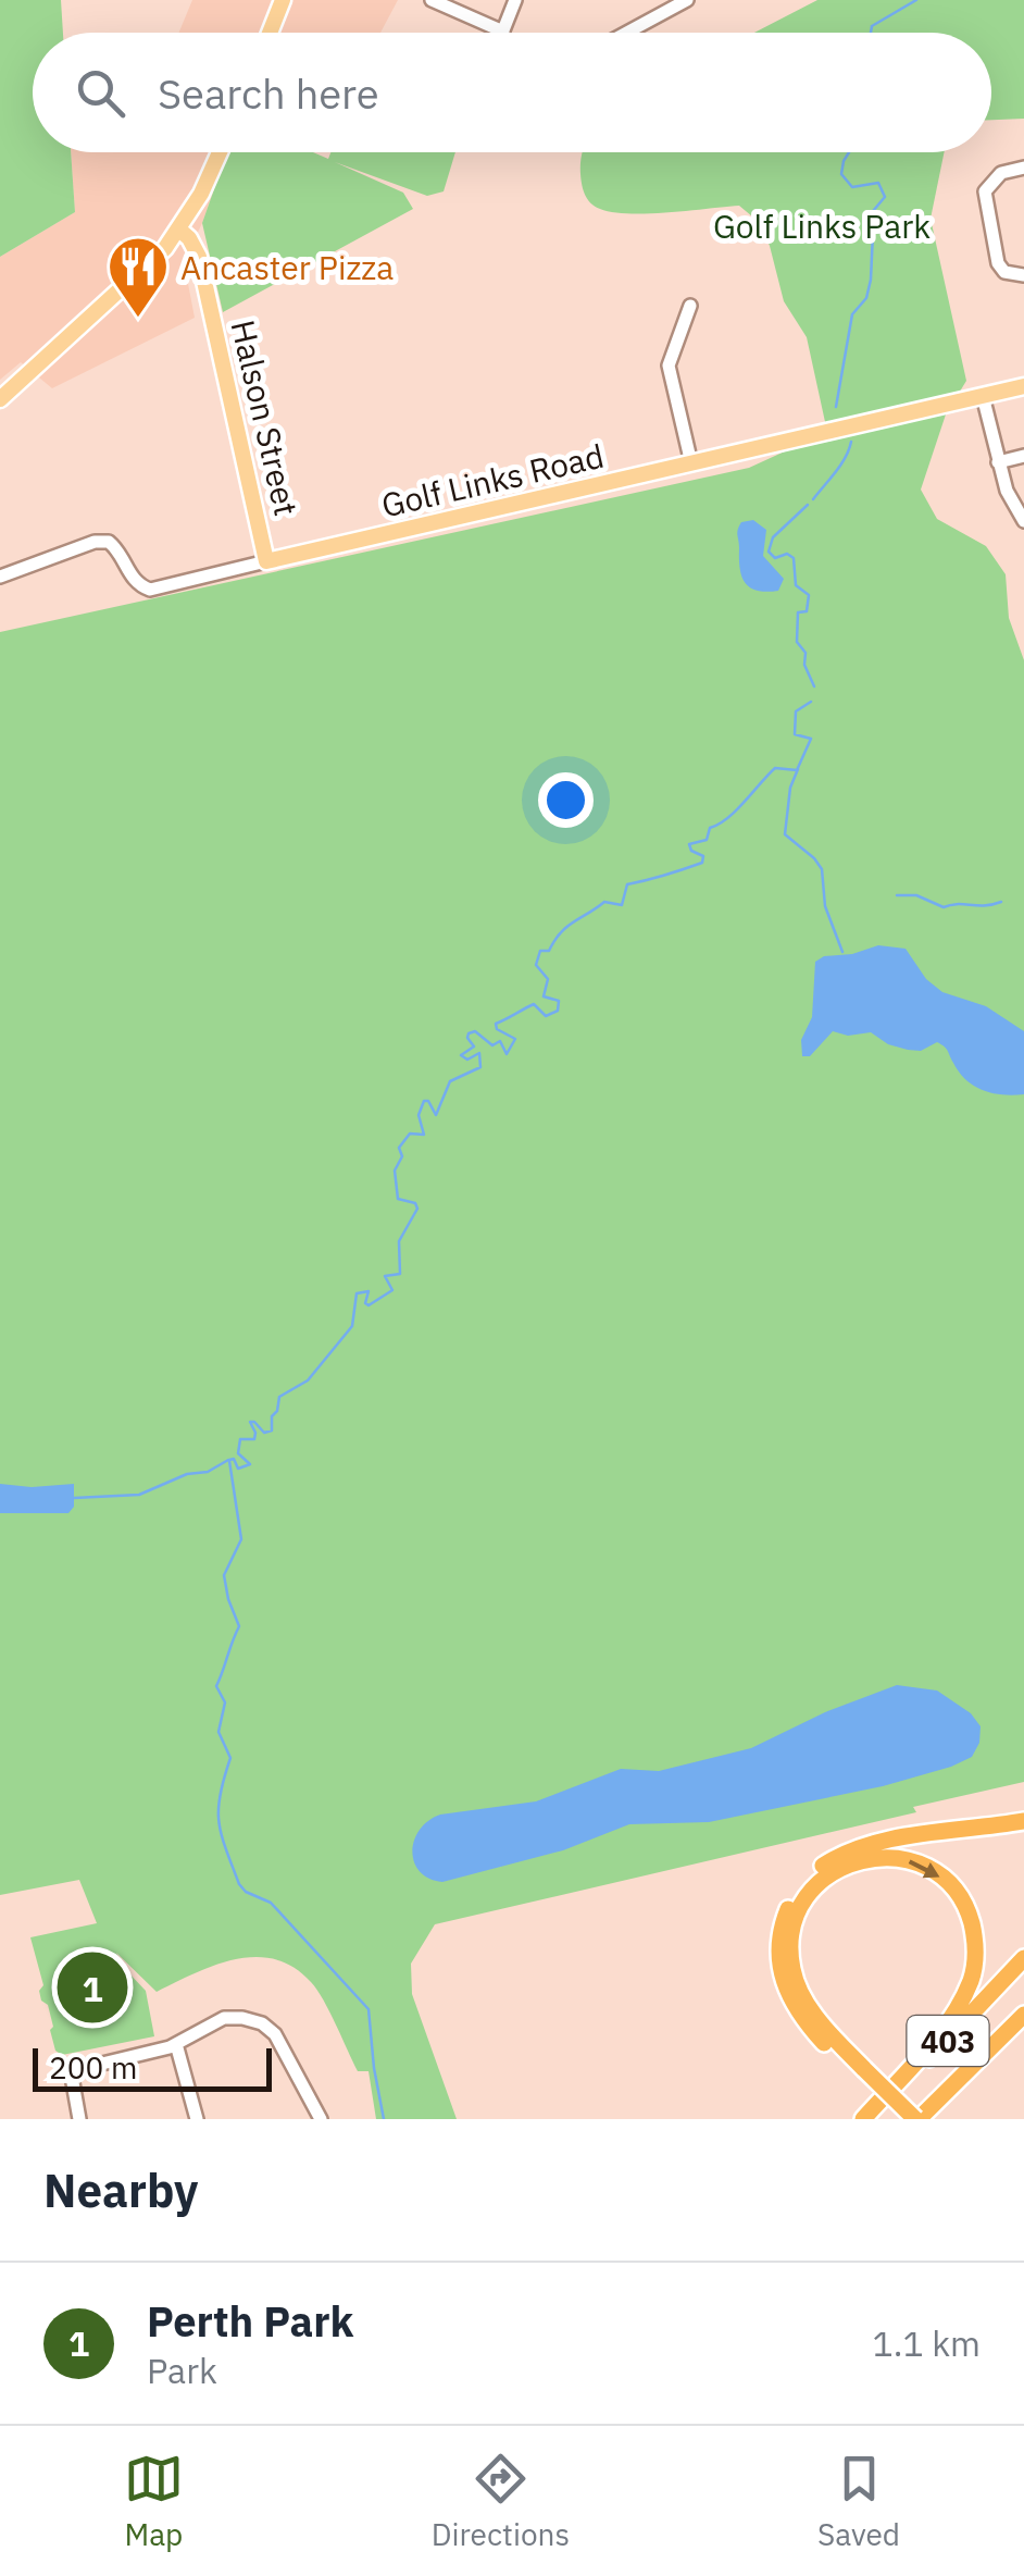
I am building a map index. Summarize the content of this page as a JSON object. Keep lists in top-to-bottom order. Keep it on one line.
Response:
{"streets":{"highway":["403"],"main road":["Halson Street","Golf Links Road"]},"crossings":[["Halson Street","Golf Links Road"]],"parks":["Golf Links Park"],"places":{"restaurant":["Ancaster Pizza"]},"scale_bar":"200 m","page":{"search":"Search here","pins":"1","scale":"200 m","heading":"Nearby","list":[{"mark":"1","name":"Perth Park","note":"Park","value":"1.1 km"}],"nav":["Map","Directions","Saved"]}}
